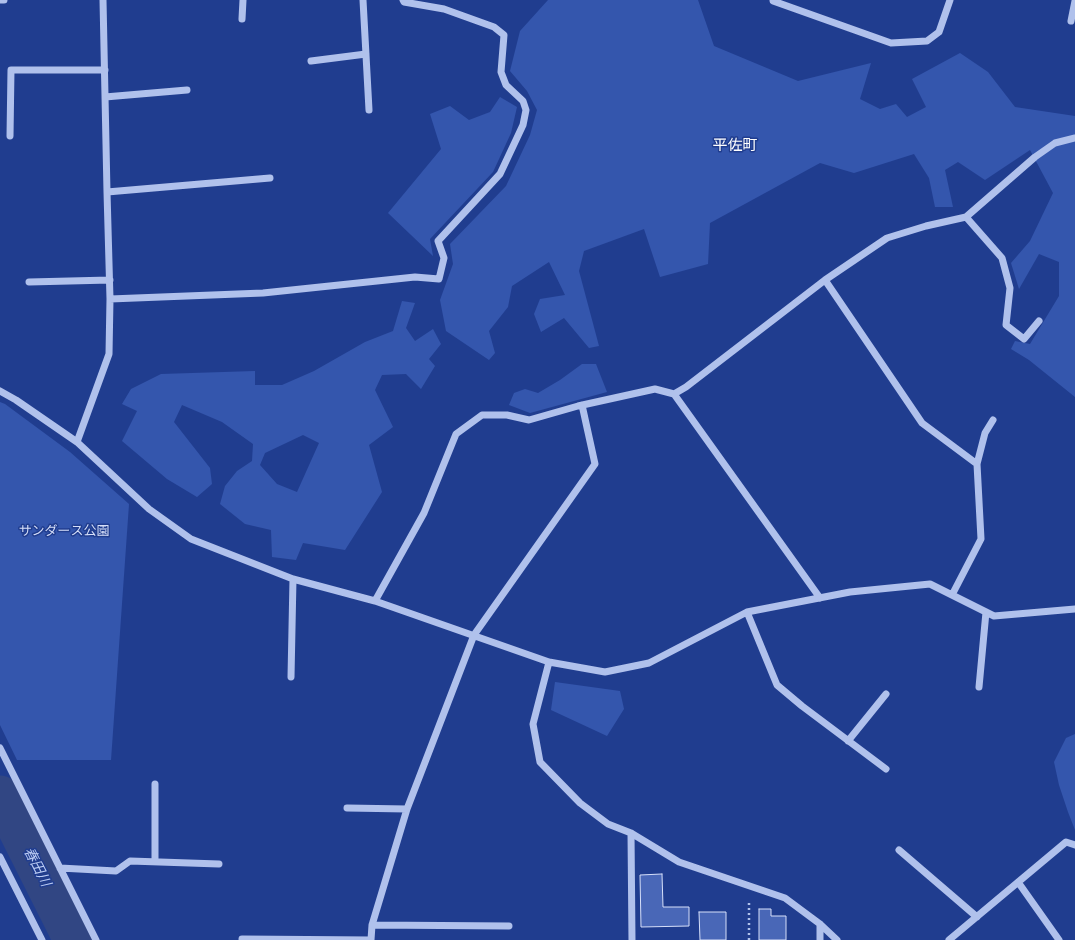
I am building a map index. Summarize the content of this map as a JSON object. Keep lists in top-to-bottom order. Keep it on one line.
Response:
{"districts":["平佐町"],"water":["春田川"],"parks":["サンダース公園"]}
